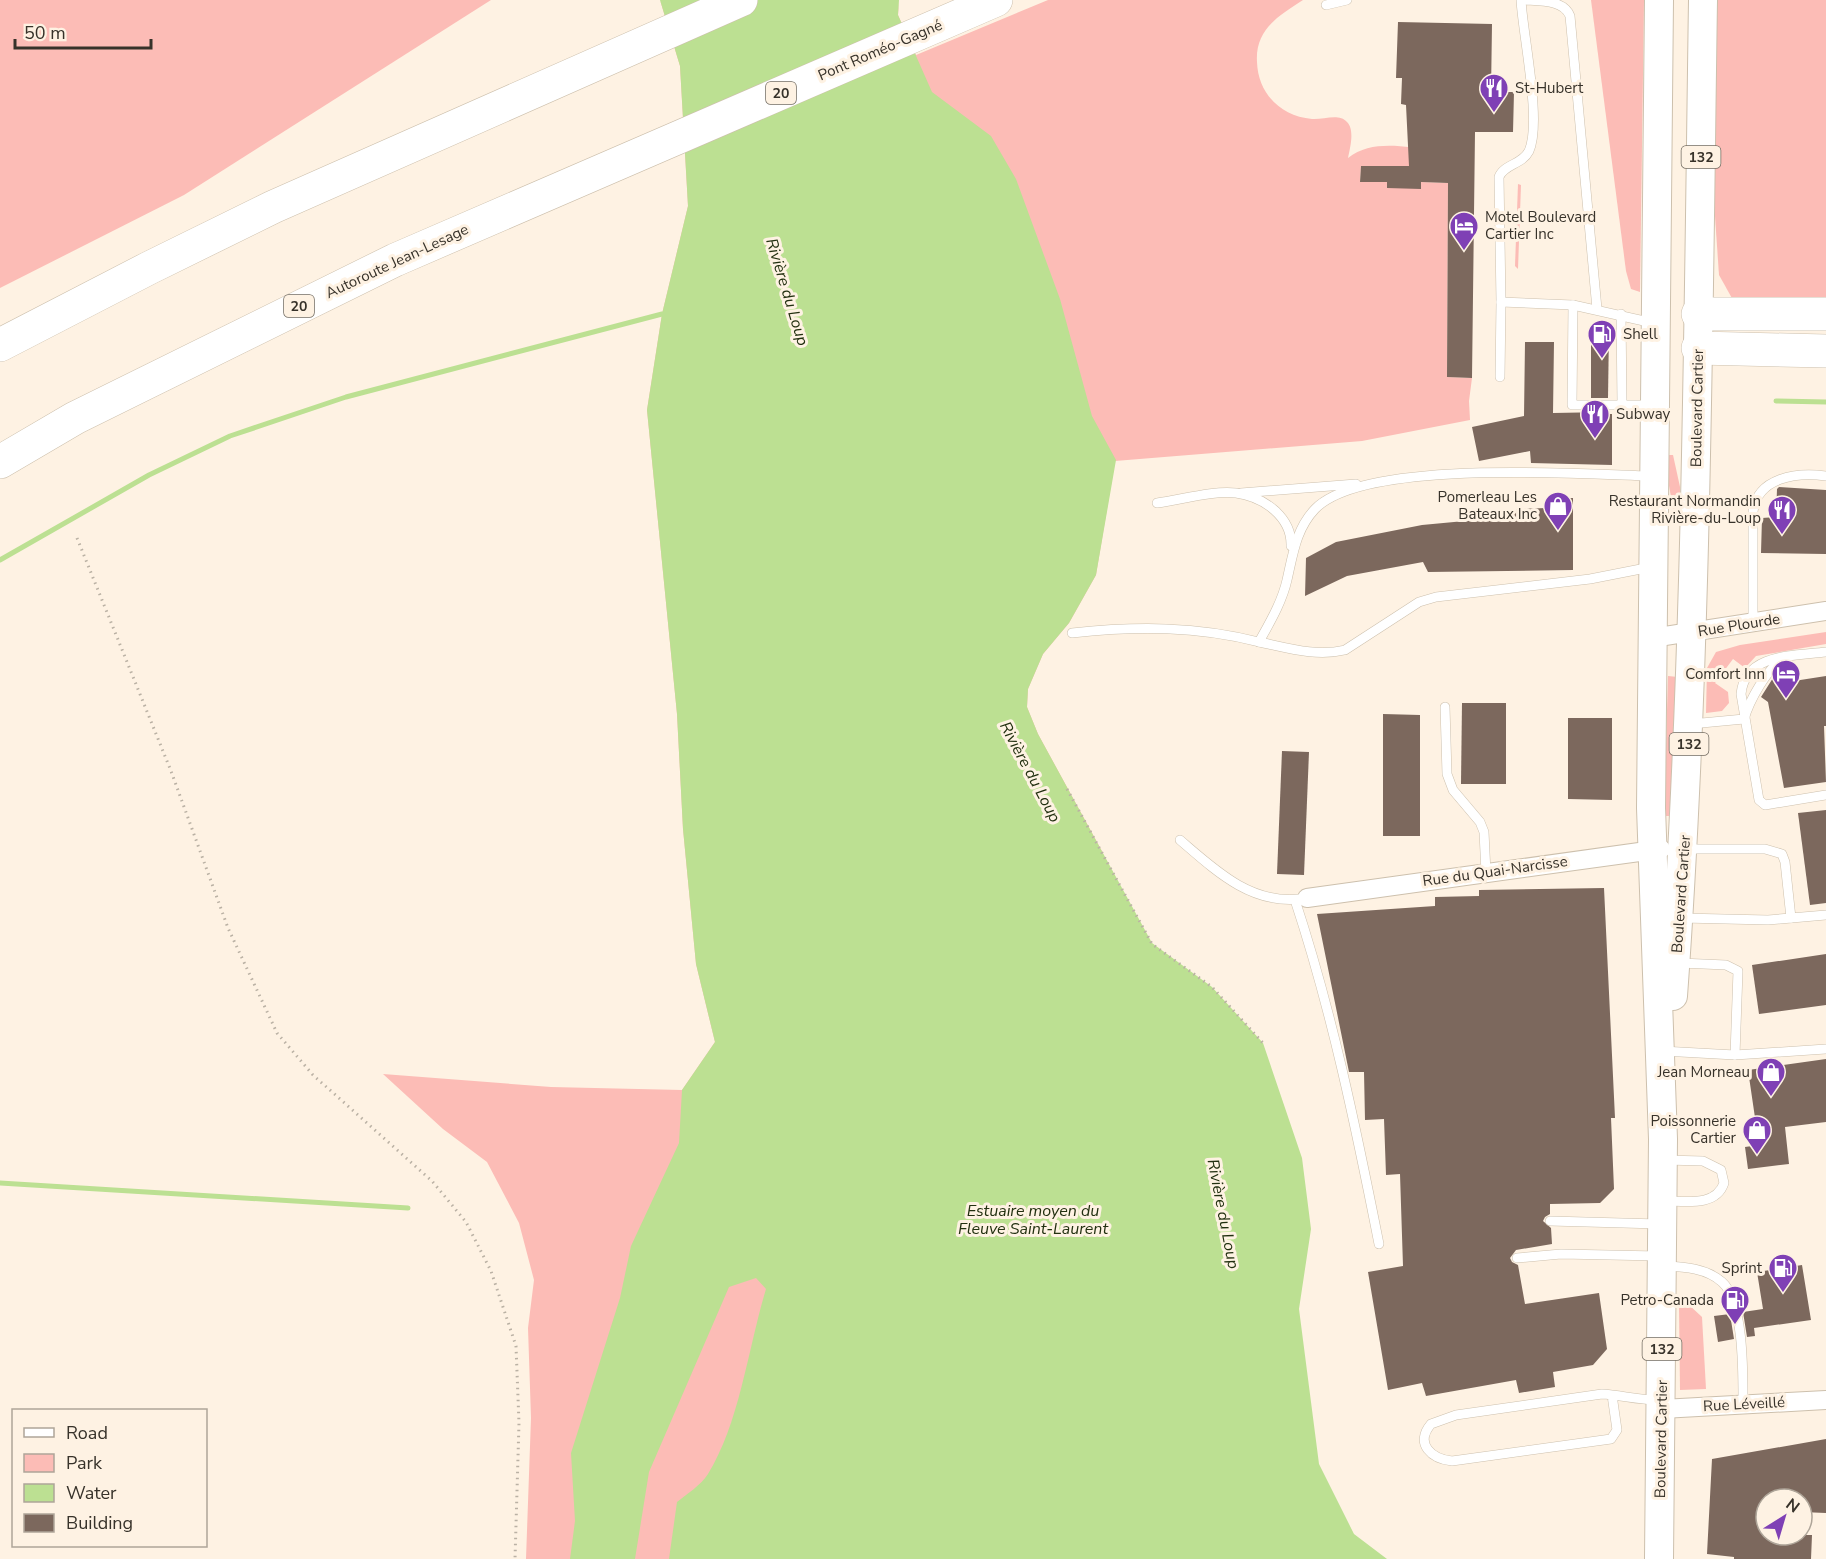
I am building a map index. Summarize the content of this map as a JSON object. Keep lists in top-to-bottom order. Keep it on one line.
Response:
{"streets":{"highway":["Pont Roméo-Gagné","20","Autoroute Jean-Lesage"],"main road":["132","Boulevard Cartier"],"street":["Rue Plourde","Rue du Quai-Narcisse","Rue Léveillé"]},"crossings":[["Pont Roméo-Gagné","Autoroute Jean-Lesage"],["Boulevard Cartier","Rue Plourde"],["Boulevard Cartier","Rue du Quai-Narcisse"],["Boulevard Cartier","Rue Léveillé"]],"water":["Rivière du Loup","Estuaire moyen du Fleuve Saint-Laurent"],"places":{"restaurant":["St-Hubert","Subway","Restaurant Normandin Rivière-du-Loup"],"hotel":["Motel Boulevard Cartier Inc","Comfort Inn"],"fuel station":["Shell","Sprint","Petro-Canada"],"shop":["Pomerleau Les Bateaux Inc","Jean Morneau","Poissonnerie Cartier"]},"legend":["Road","Park","Water","Building"],"scale_bar":"50 m","north":"top right"}
